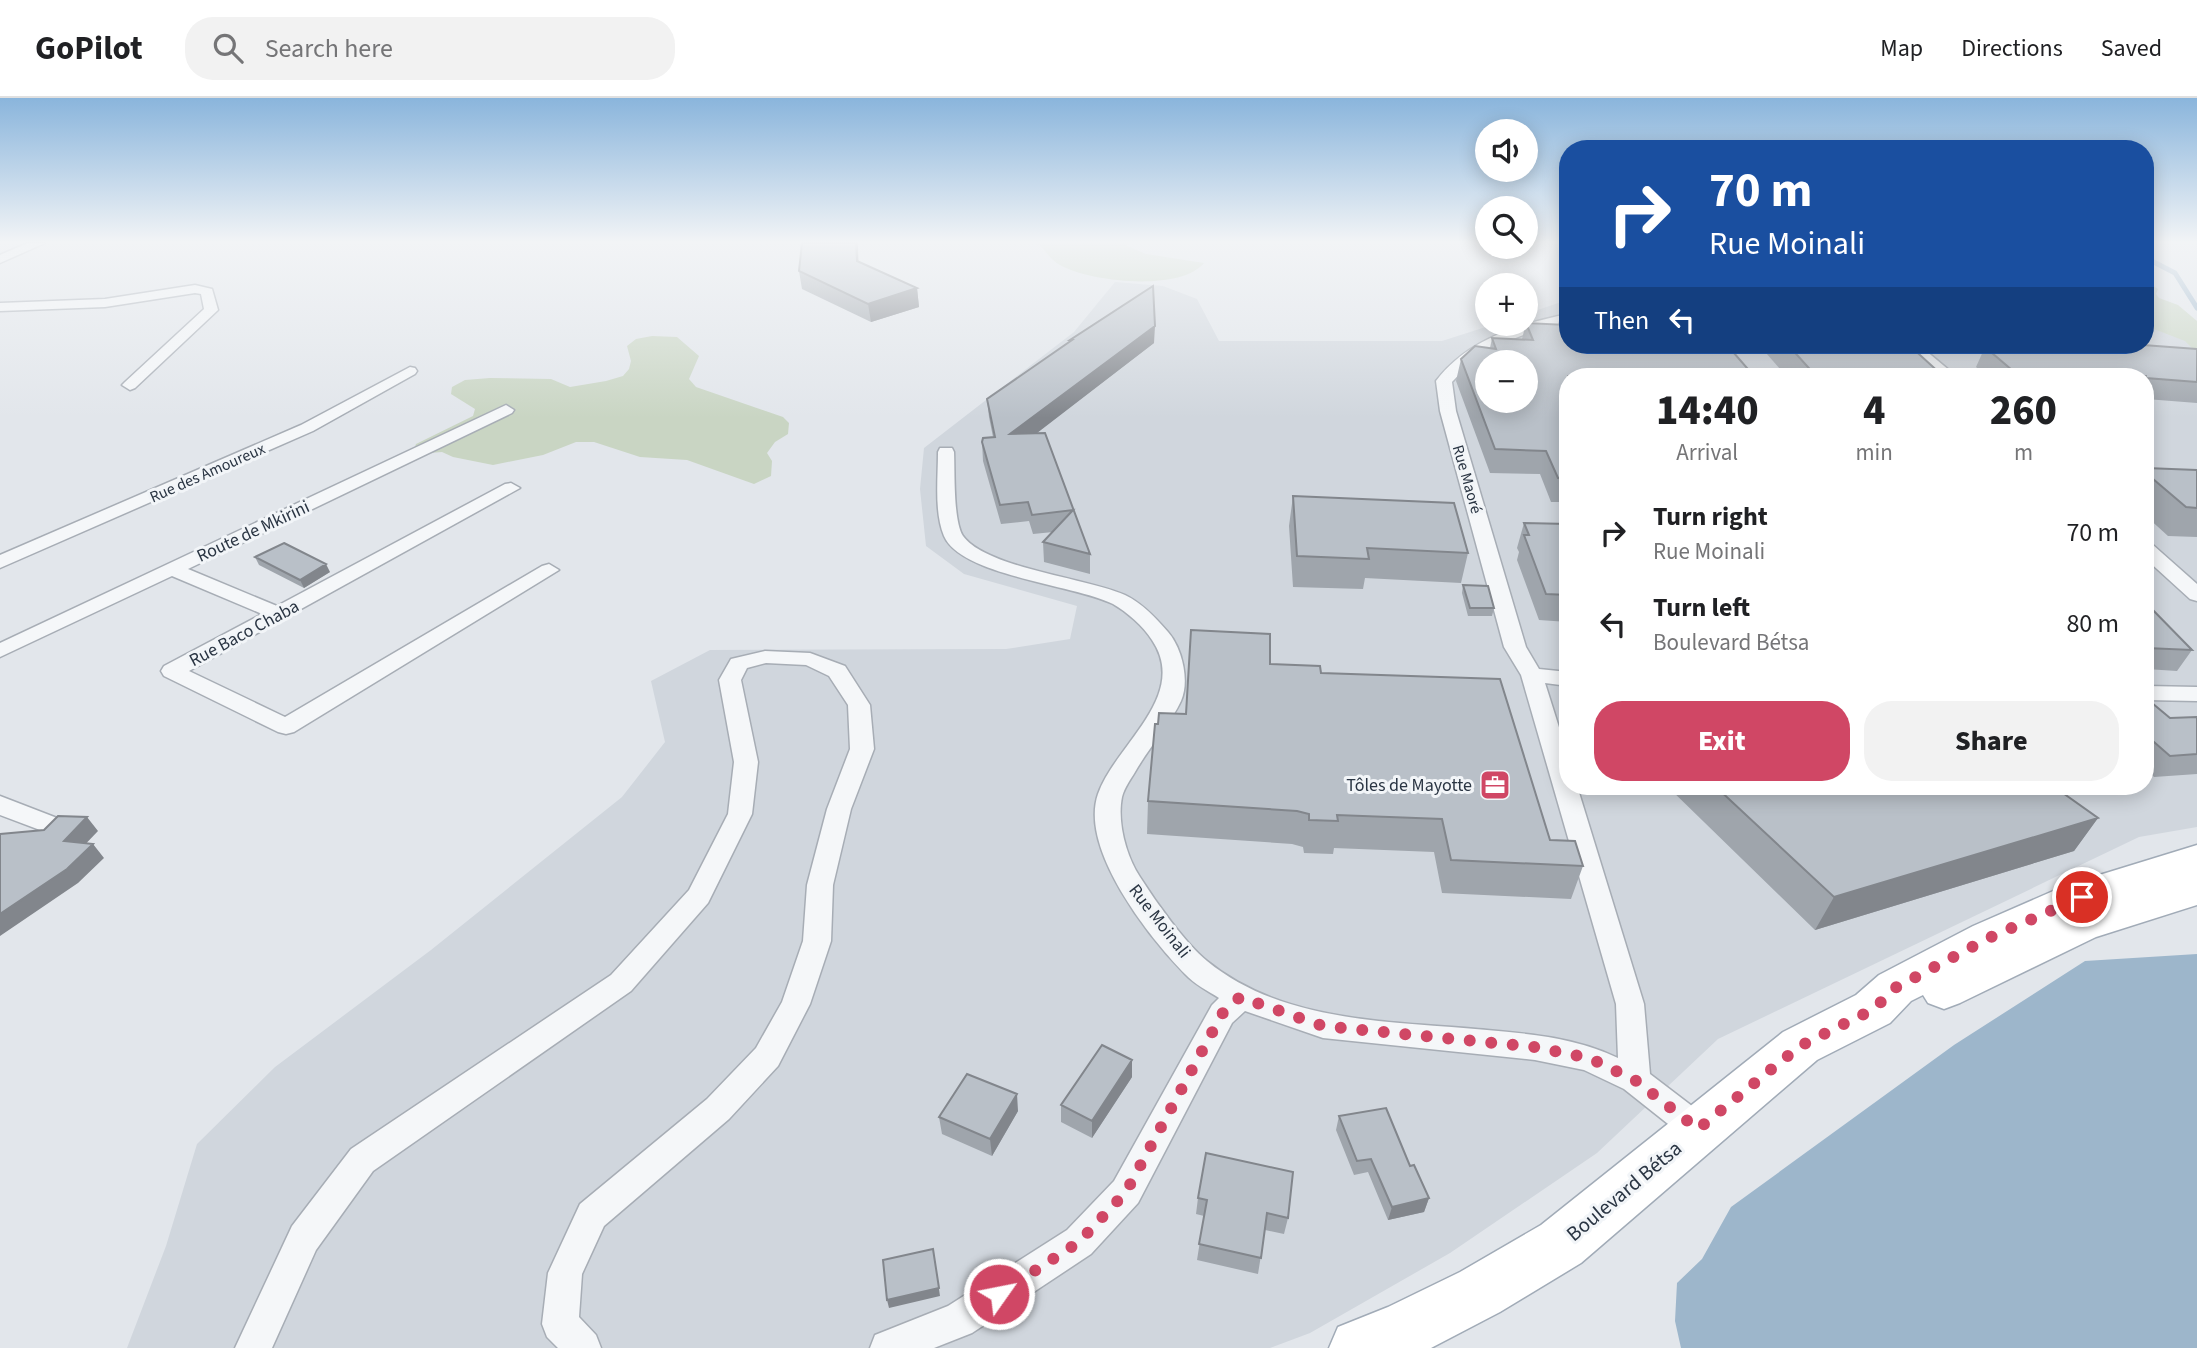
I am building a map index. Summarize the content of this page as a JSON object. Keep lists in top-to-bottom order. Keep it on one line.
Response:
{"streets":{"main road":["Boulevard Bétsa"],"street":["Rue des Amoureux","Rue Maoré","Route de Mkirini","Rue Baco Chaba","Rue Moinali"]},"crossings":[["Rue Moinali","Boulevard Bétsa"]],"places":{"office":["Tôles de Mayotte"]},"page":{"header":"GoPilot","search":"Search here","nav":["Map","Directions","Saved"],"map_buttons":["+","−"],"turn":["70 m","Rue Moinali"],"then":"Then","eta":["14:40","Arrival","4","min","260","m"],"list":[{"name":"Turn right","note":"Rue Moinali","value":"70 m"},{"name":"Turn left","note":"Boulevard Bétsa","value":"80 m"}],"buttons":["Exit","Share"]}}
